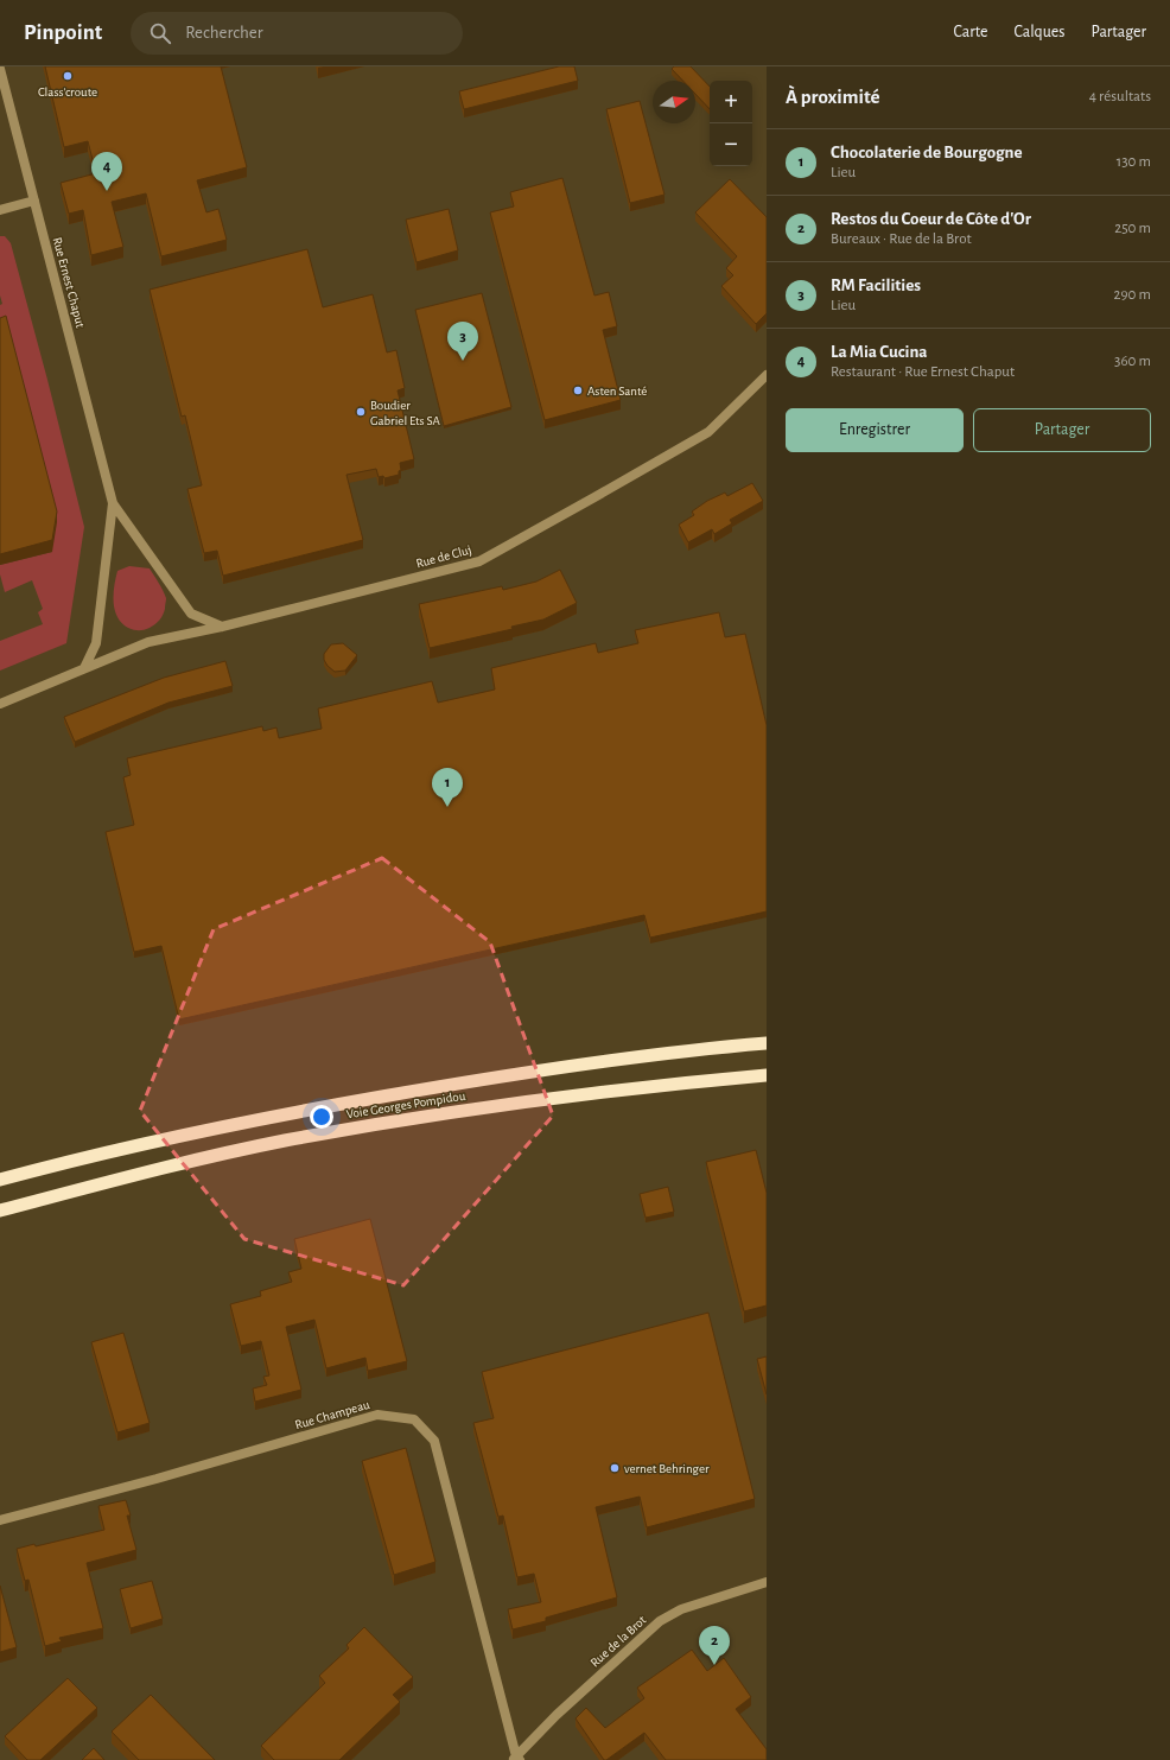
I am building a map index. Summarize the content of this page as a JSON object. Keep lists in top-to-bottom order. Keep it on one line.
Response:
{"streets":{"highway":["Voie Georges Pompidou"],"street":["Rue Ernest Chaput","Rue de Cluj","Rue Champeau","Rue de la Brot"]},"crossings":[["Rue Ernest Chaput","Rue de Cluj"],["Rue Champeau","Rue de la Brot"]],"places":["Class'croute","Asten Santé","Boudier Gabriel Ets SA","vernet Behringer"],"north":"right","page":{"header":"Pinpoint","search":"Rechercher","nav":["Carte","Calques","Partager"],"heading":["À proximité","4 résultats"],"map_buttons":["+","−"],"list":[{"mark":"1","name":"Chocolaterie de Bourgogne","note":"Lieu","value":"130 m"},{"mark":"2","name":"Restos du Coeur de Côte d'Or","note":"Bureaux · Rue de la Brot","value":"250 m"},{"mark":"3","name":"RM Facilities","note":"Lieu","value":"290 m"},{"mark":"4","name":"La Mia Cucina","note":"Restaurant · Rue Ernest Chaput","value":"360 m"}],"pins":["4","3","1","2"],"buttons":["Enregistrer","Partager"]}}
